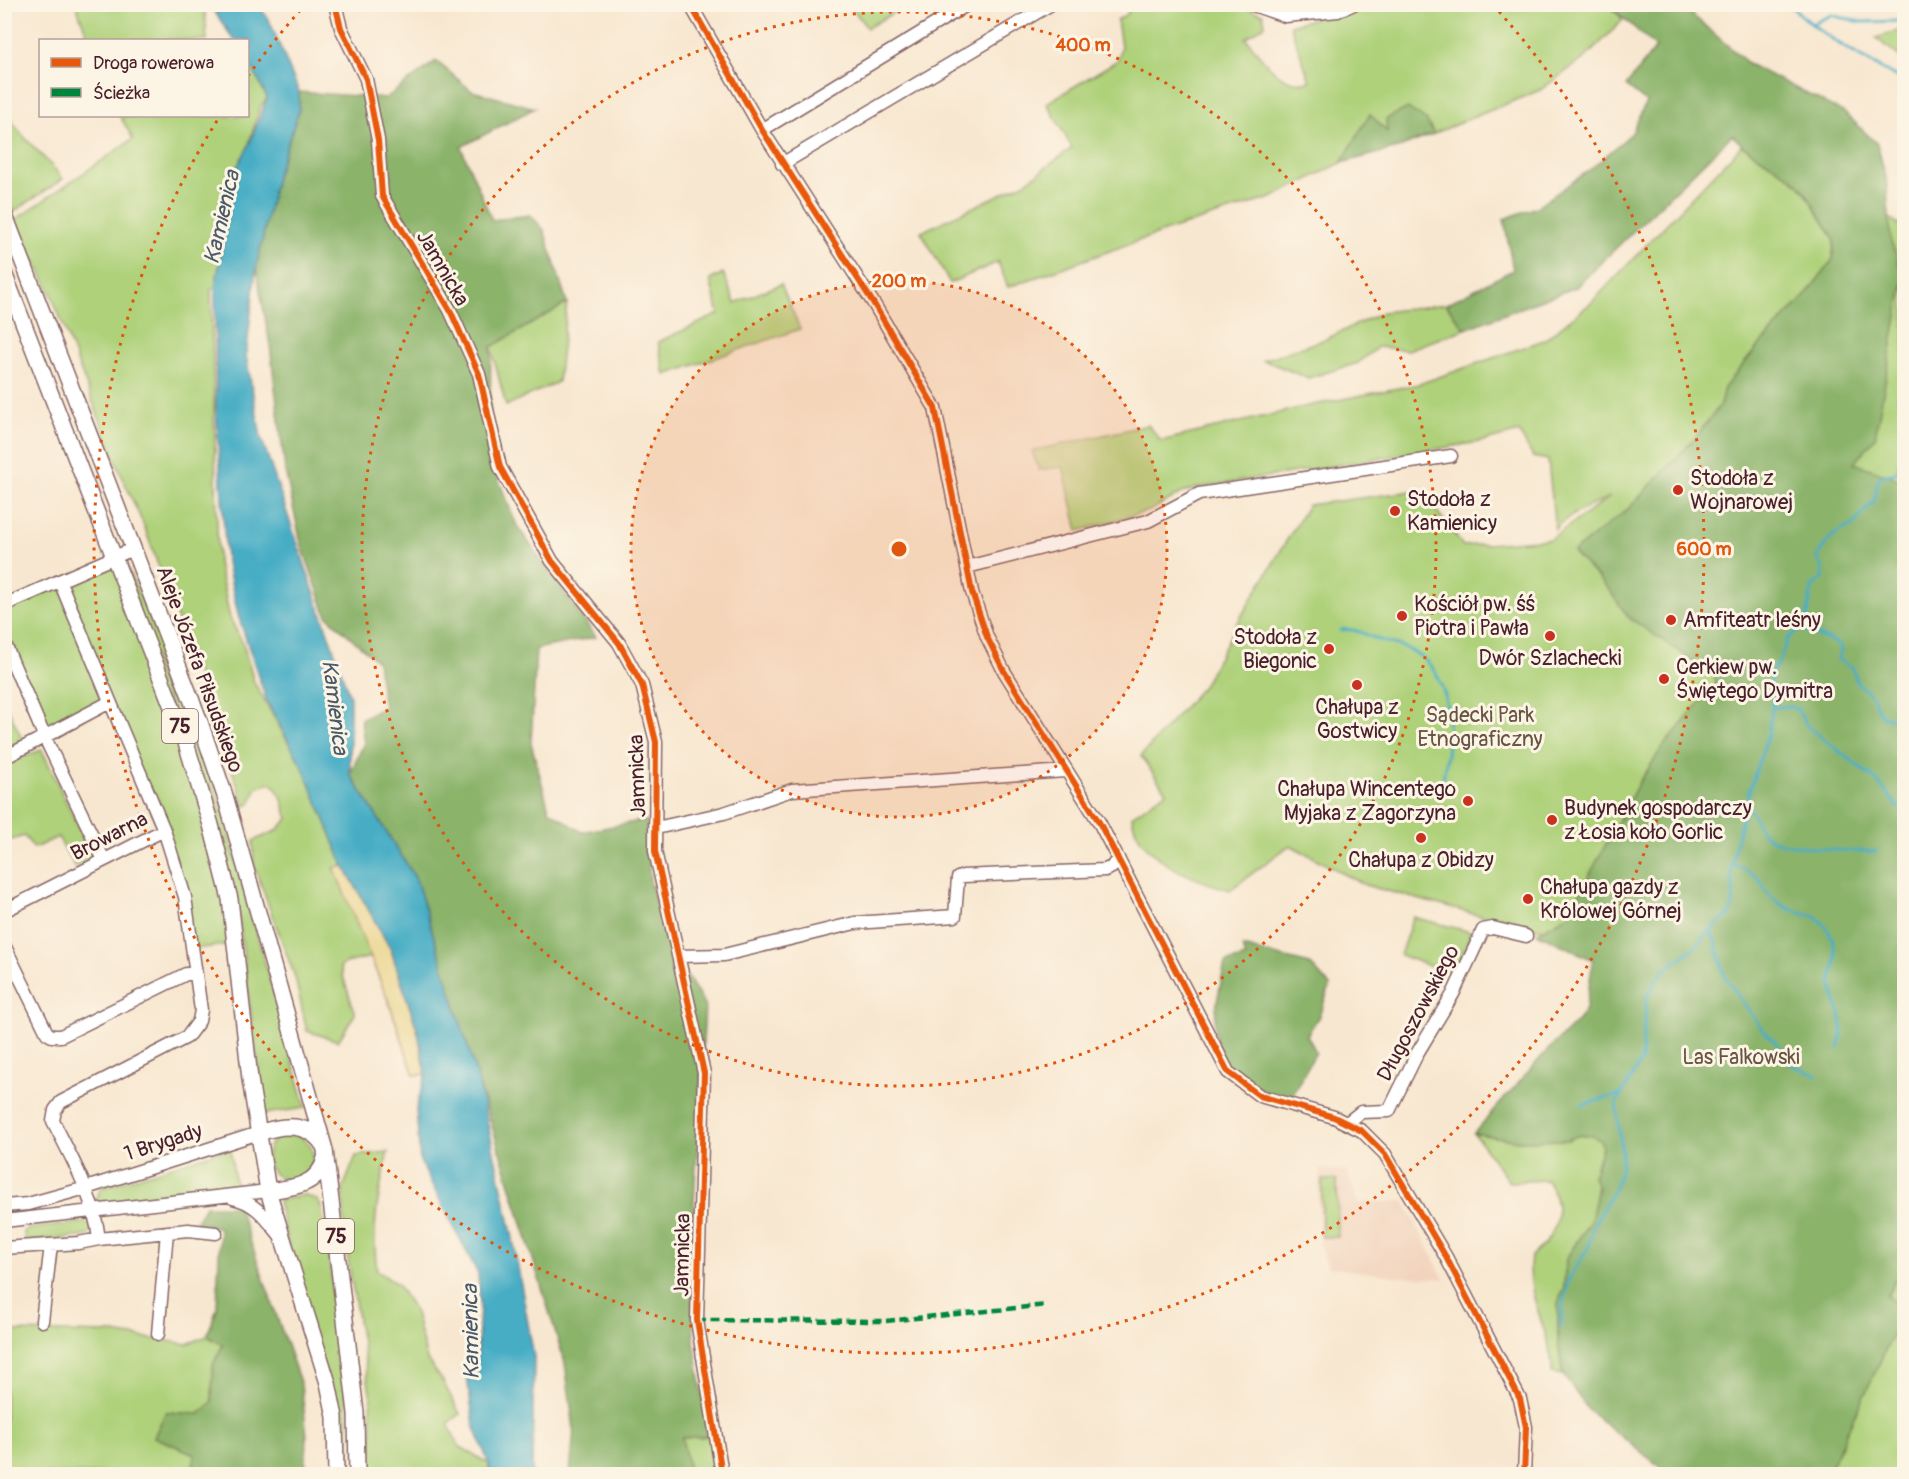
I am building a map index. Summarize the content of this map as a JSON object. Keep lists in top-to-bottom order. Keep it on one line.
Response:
{"streets":{"main road":["Aleje Józefa Piłsudskiego","75","1 Brygady"],"street":["Jamnicka","Browarna","Długoszowskiego"]},"crossings":[["Aleje Józefa Piłsudskiego","1 Brygady"],["Browarna","1 Brygady"]],"water":["Kamienica"],"parks":["Sądecki Park Etnograficzny","Las Falkowski"],"places":["Stodoła z Wojnarowej","Stodoła z Kamienicy","Kościół pw. śś Piotra i Pawła","Amfiteatr leśny","Dwór Szlachecki","Stodoła z Biegonic","Cerkiew pw. Świętego Dymitra","Chałupa z Gostwicy","Chałupa Wincentego Myjaka z Zagorzyna","Budynek gospodarczy z Łosia koło Gorlic","Chałupa z Obidzy","Chałupa gazdy z Królowej Górnej"],"legend":["Droga rowerowa","Ścieżka"],"rings":["400 m","200 m","600 m"]}
